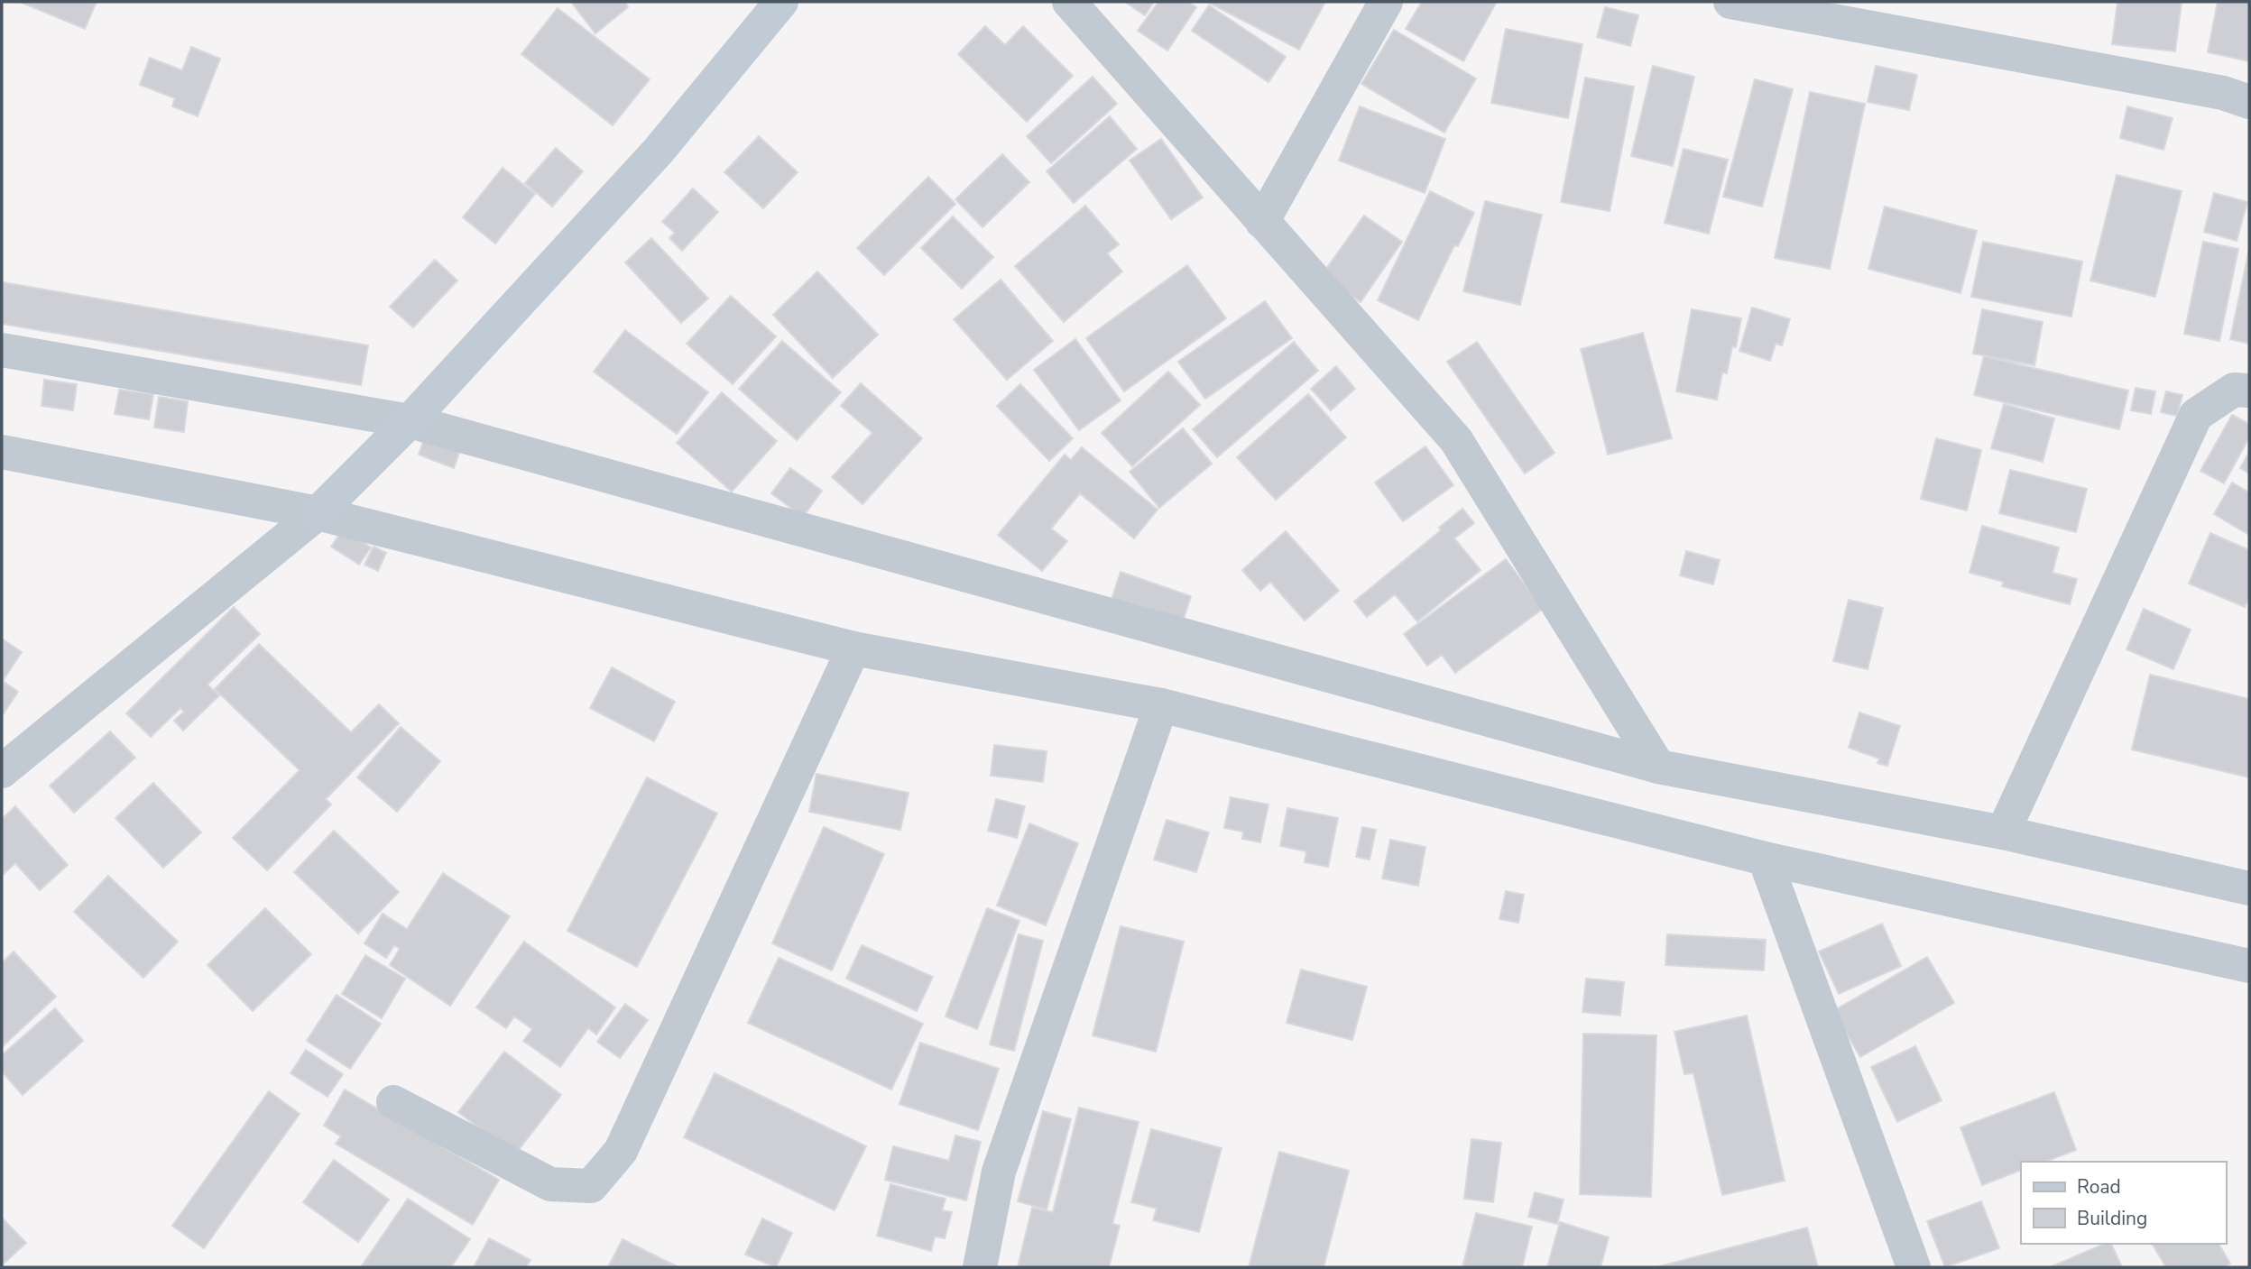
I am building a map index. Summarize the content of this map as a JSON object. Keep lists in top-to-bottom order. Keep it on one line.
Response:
{"legend":["Road","Building"]}
